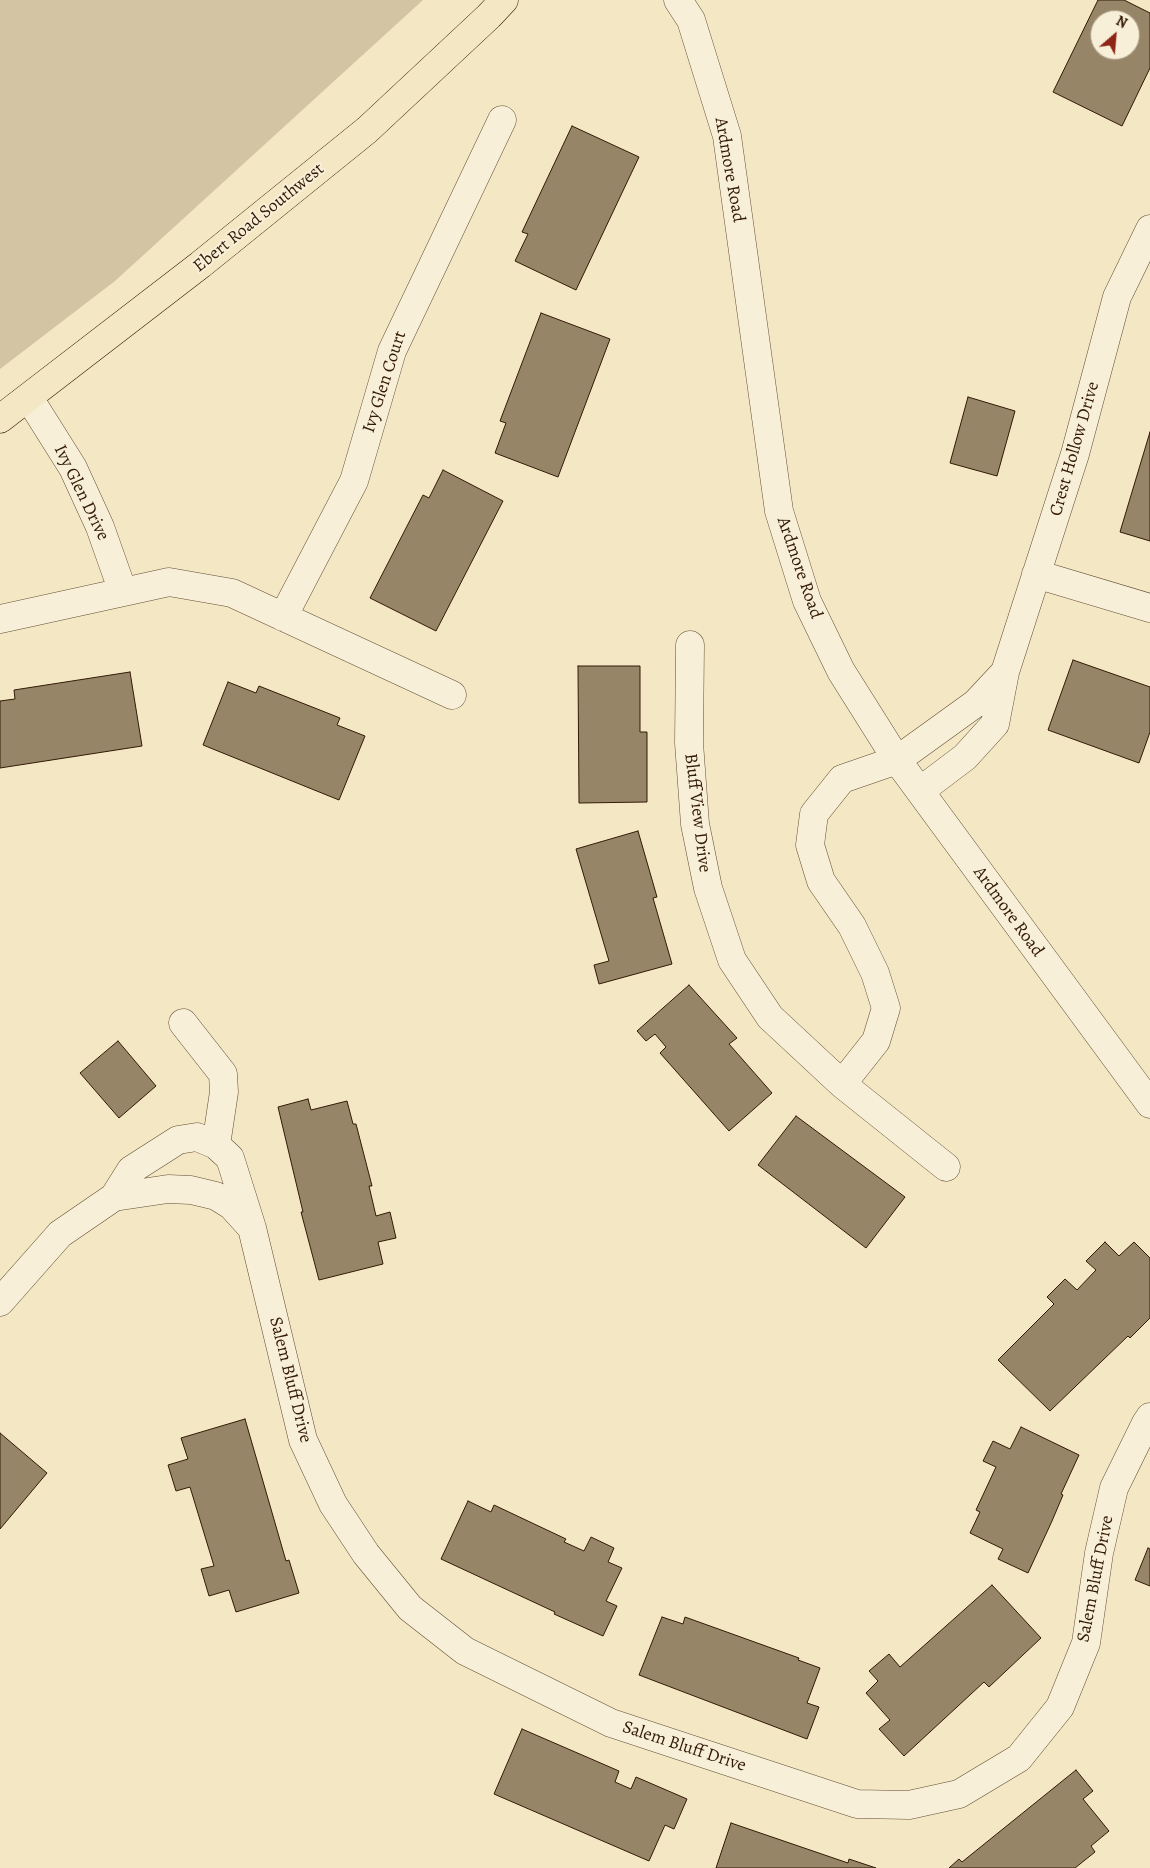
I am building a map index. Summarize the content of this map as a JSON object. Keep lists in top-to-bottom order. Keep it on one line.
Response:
{"streets":{"main road":["Ebert Road Southwest"],"street":["Ardmore Road","Ivy Glen Court","Crest Hollow Drive","Ivy Glen Drive","Bluff View Drive","Salem Bluff Drive"]},"crossings":[["Ardmore Road","Crest Hollow Drive"],["Ebert Road Southwest","Ivy Glen Drive"]],"north":"top right"}
